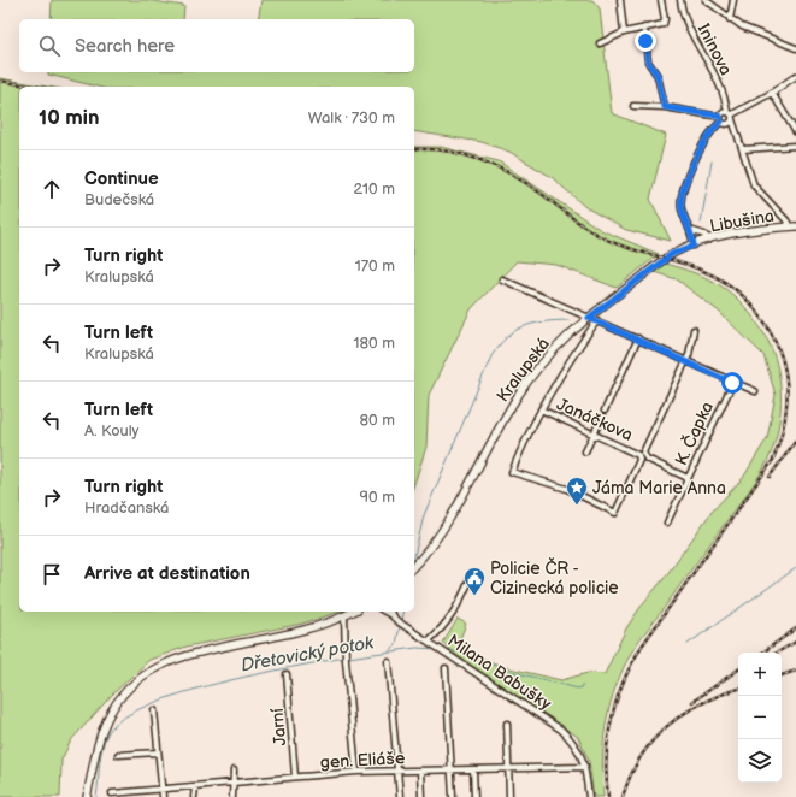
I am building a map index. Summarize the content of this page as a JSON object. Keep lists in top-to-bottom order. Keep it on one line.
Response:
{"streets":{"main road":["Libušina","Kralupská"],"street":["Ininova","Janáčkova","K. Čapka","Milana Babušky","Jarní","gen. Eliáše"]},"crossings":[["Ininova","Libušina"],["Libušina","Kralupská"],["Kralupská","Janáčkova"],["Janáčkova","K. Čapka"],["Milana Babušky","gen. Eliáše"],["Jarní","gen. Eliáše"]],"water":["Dřetovický potok"],"places":{"place":["Jáma Marie Anna"],"public building":["Policie ČR - Cizinecká policie"]},"page":{"search":"Search here","heading":["10 min","Walk · 730 m"],"list":[["Continue","Budečská","210 m"],["Turn right","Kralupská","170 m"],["Turn left","Kralupská","180 m"],["Turn left","A. Kouly","80 m"],["Turn right","Hradčanská","90 m"],"Arrive at destination"],"map_buttons":["+","−"]}}
